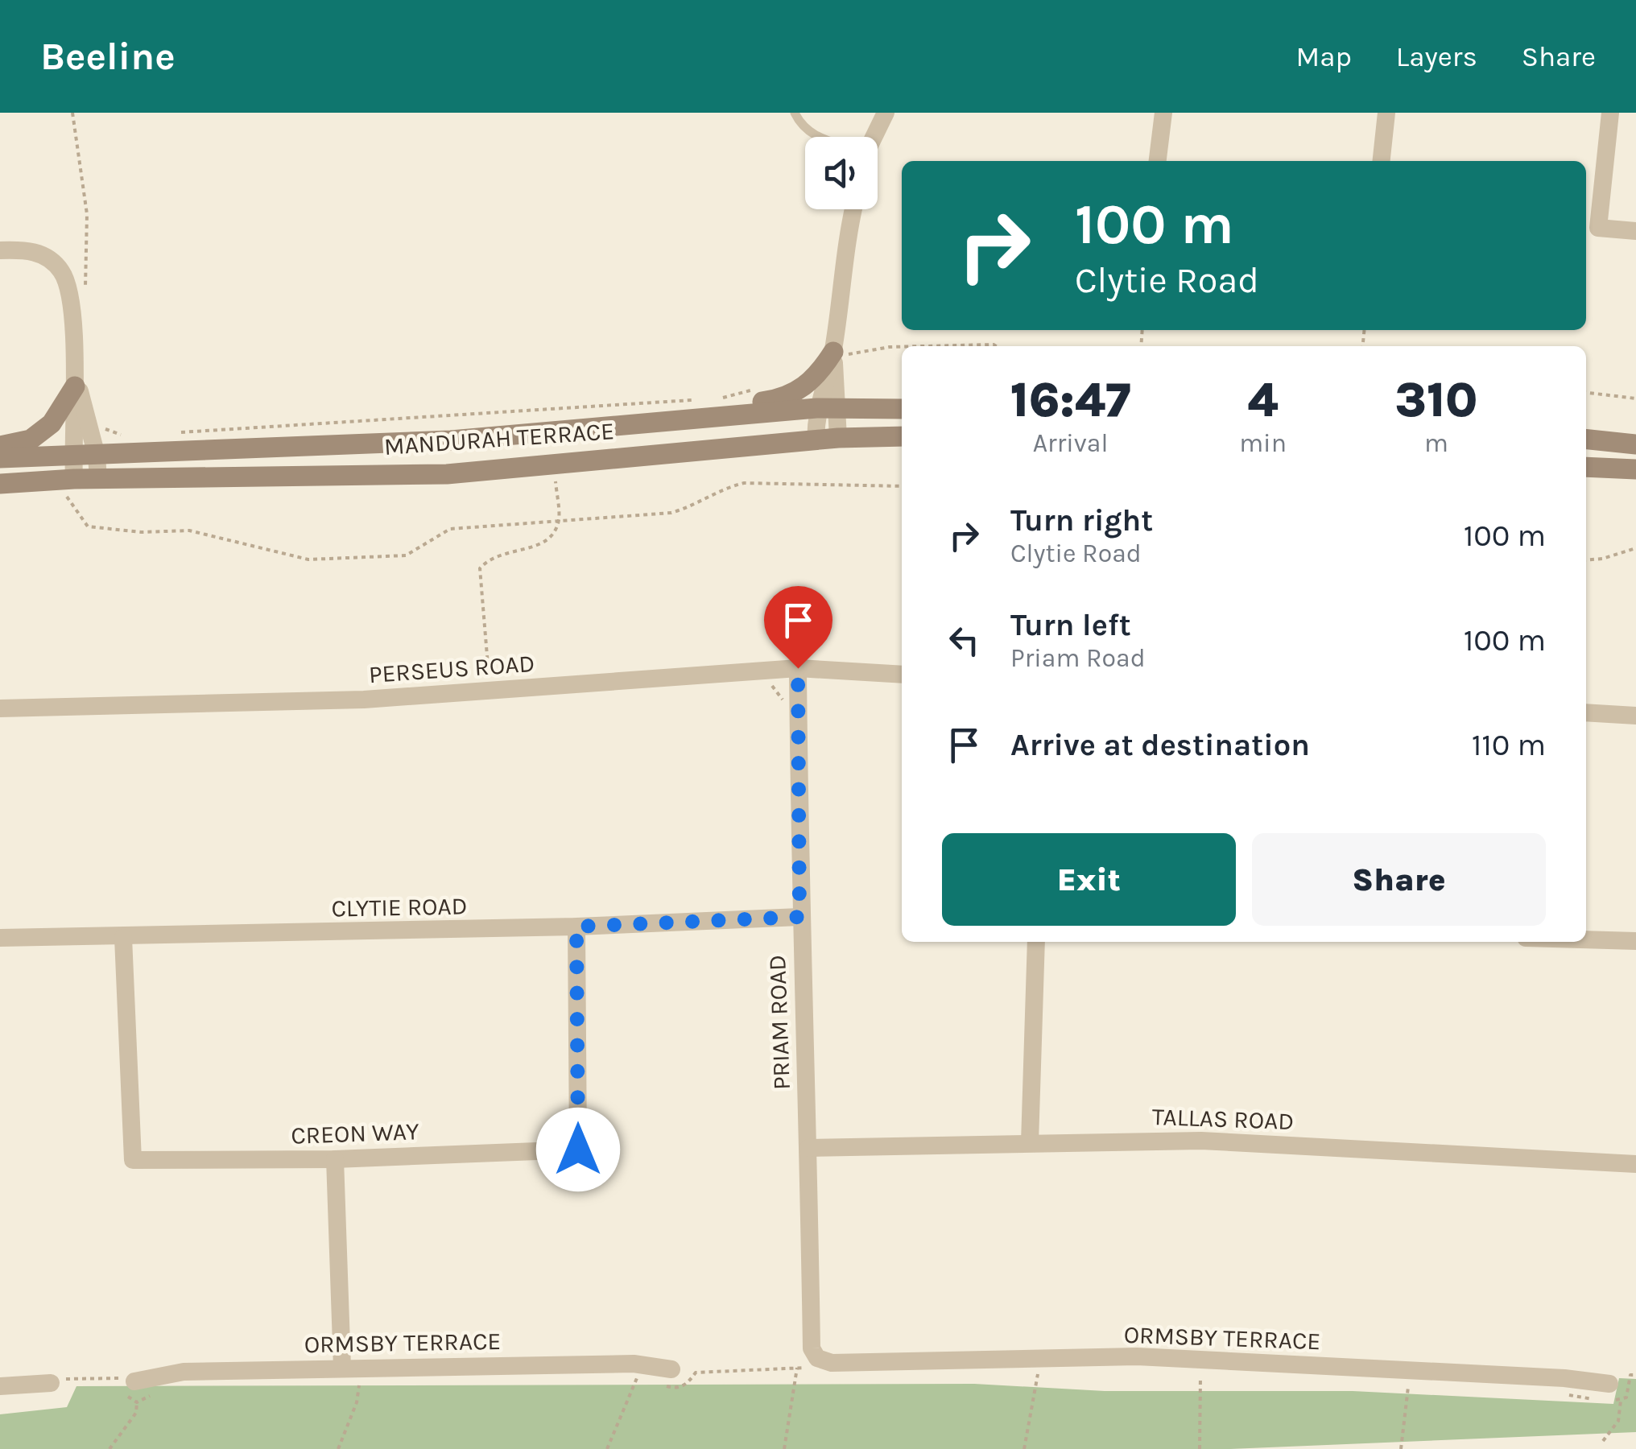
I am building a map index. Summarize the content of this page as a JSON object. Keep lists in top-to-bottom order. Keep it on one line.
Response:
{"streets":{"main road":["MANDURAH TERRACE"],"street":["PERSEUS ROAD","CLYTIE ROAD","PRIAM ROAD","TALLAS ROAD","CREON WAY","ORMSBY TERRACE"]},"crossings":[["PERSEUS ROAD","PRIAM ROAD"],["CLYTIE ROAD","PRIAM ROAD"],["CLYTIE ROAD","CREON WAY"],["PRIAM ROAD","TALLAS ROAD"],["PRIAM ROAD","ORMSBY TERRACE"]],"page":{"header":"Beeline","nav":["Map","Layers","Share"],"turn":["100 m","Clytie Road"],"eta":["16:47","Arrival","4","min","310","m"],"list":[{"name":"Turn right","note":"Clytie Road","value":"100 m"},{"name":"Turn left","note":"Priam Road","value":"100 m"},{"name":"Arrive at destination","value":"110 m"}],"buttons":["Exit","Share"]}}
